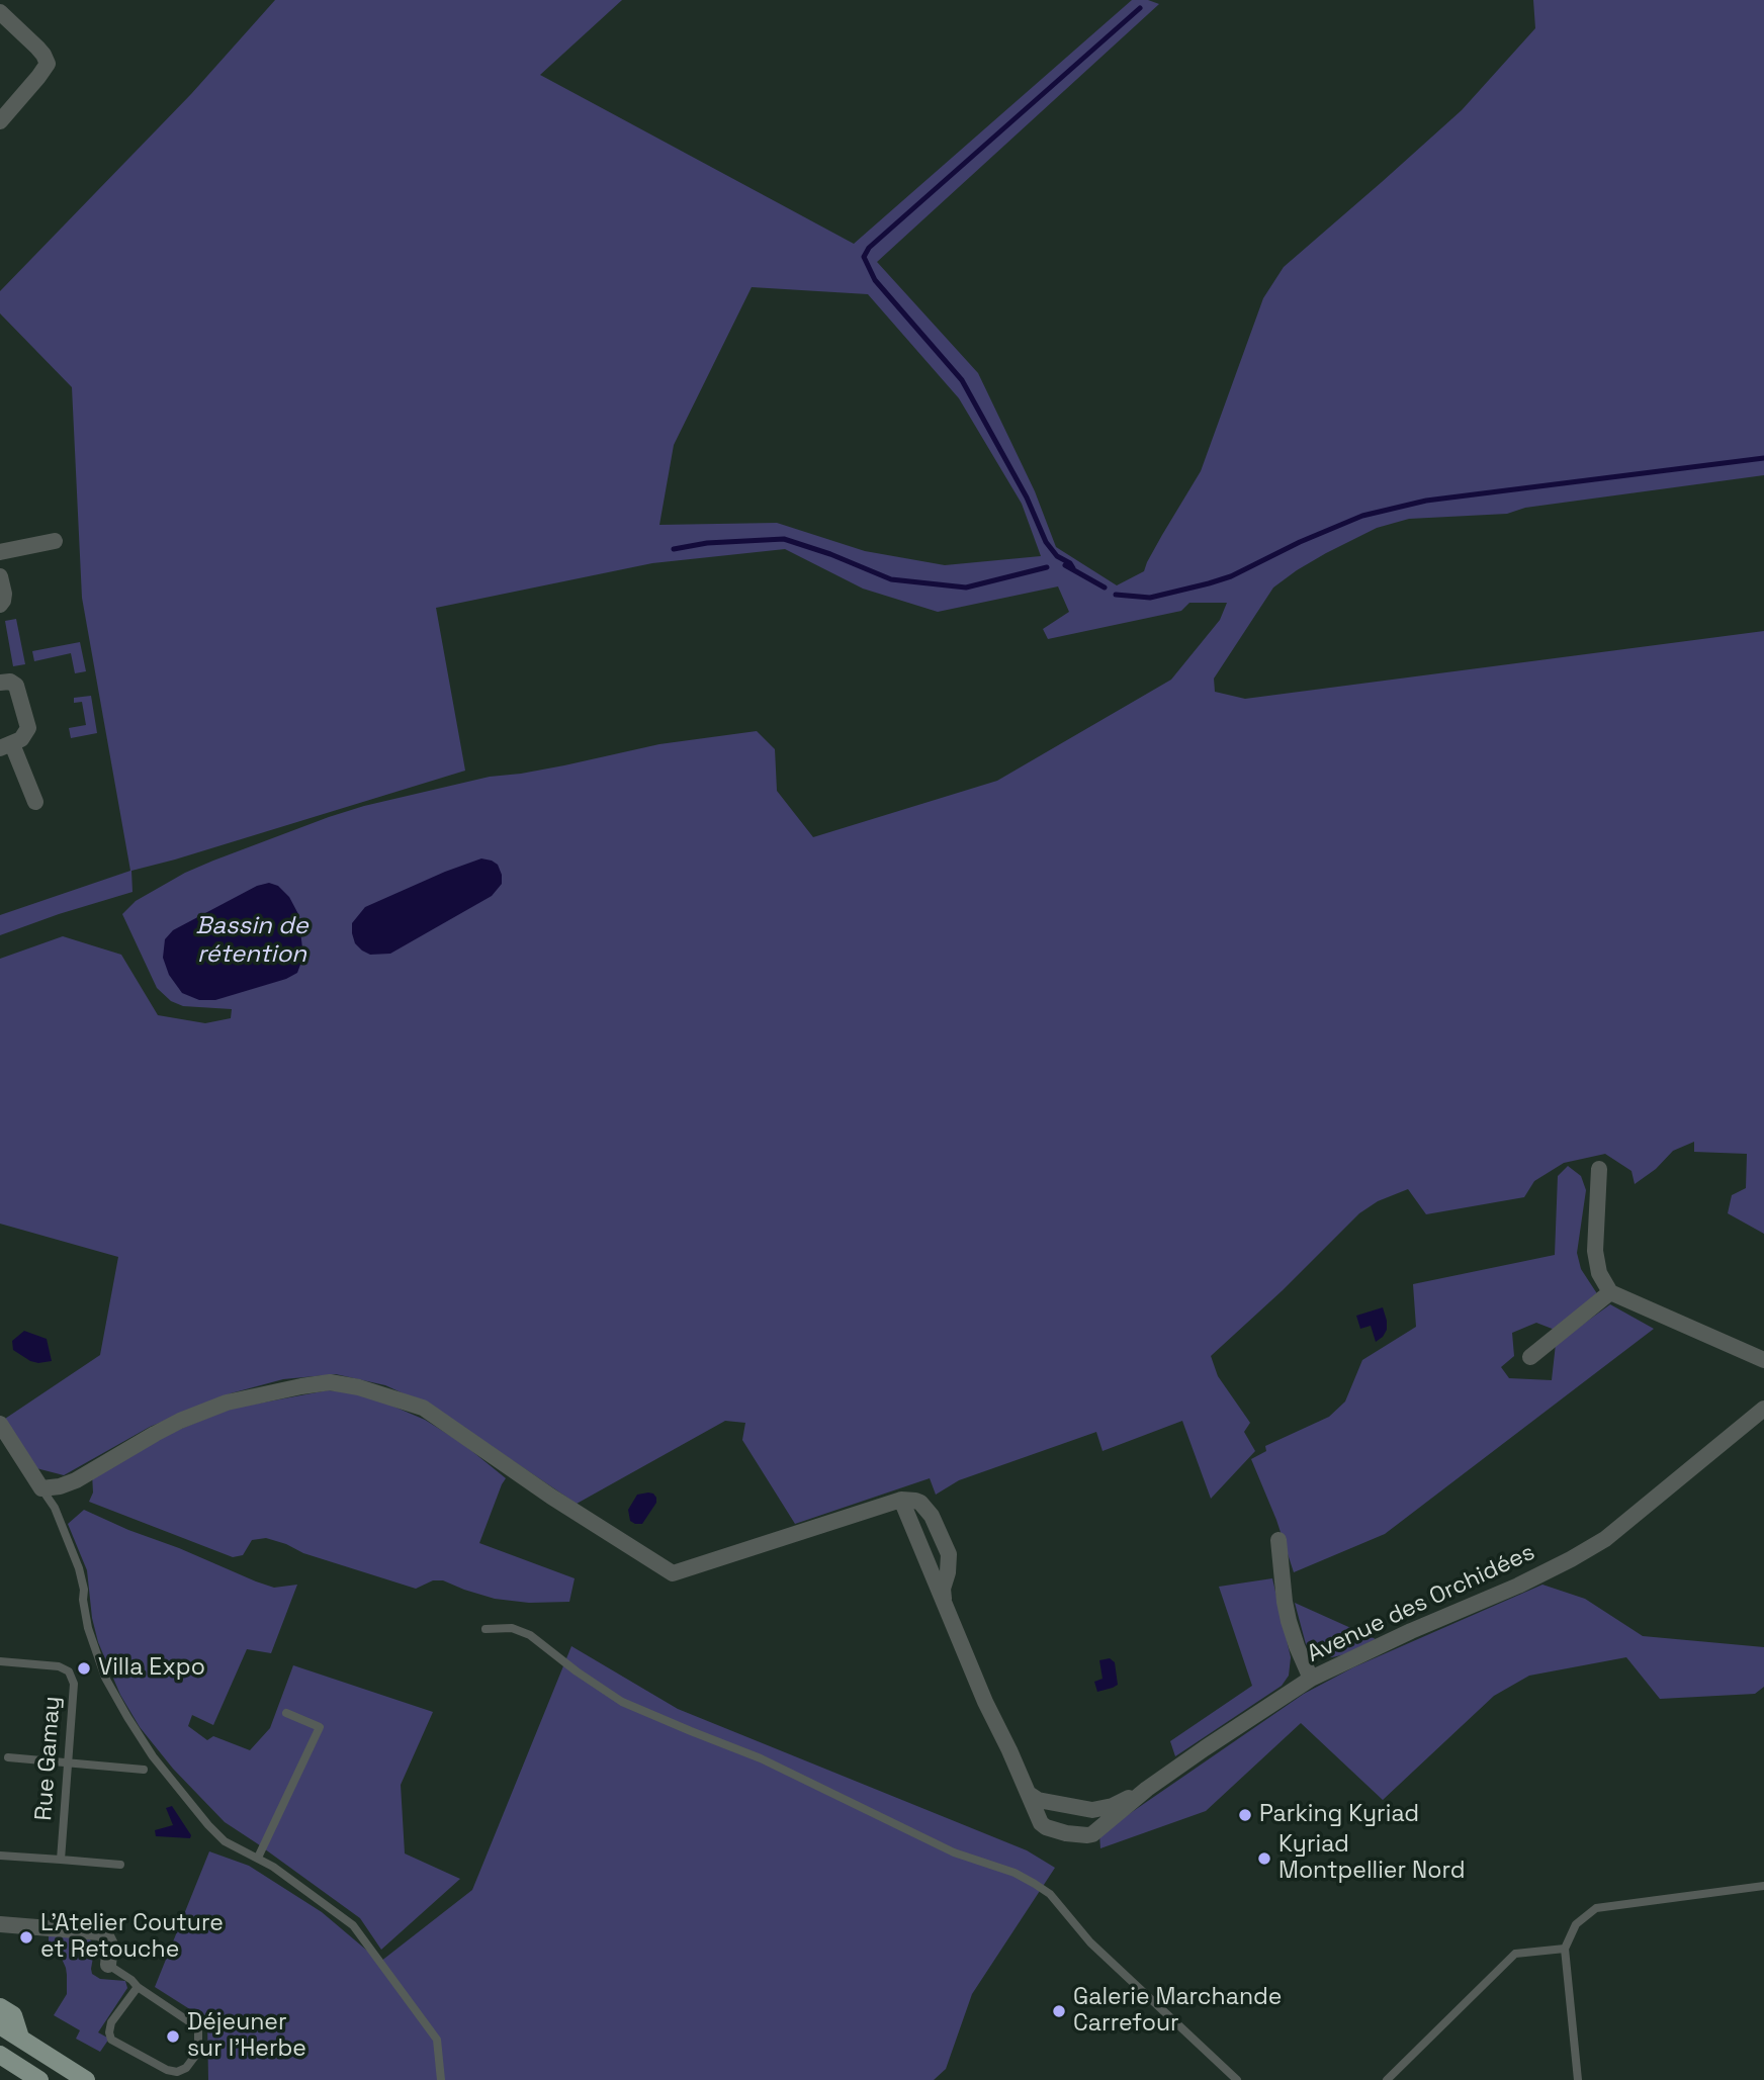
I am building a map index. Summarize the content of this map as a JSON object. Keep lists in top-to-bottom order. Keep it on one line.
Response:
{"streets":{"street":["Avenue des Orchidées"],"lane":["Rue Gamay"]},"water":["Bassin de rétention"],"places":["Villa Expo","Parking Kyriad","Kyriad Montpellier Nord","L'Atelier Couture et Retouche","Galerie Marchande Carrefour","Déjeuner sur l'Herbe"]}
